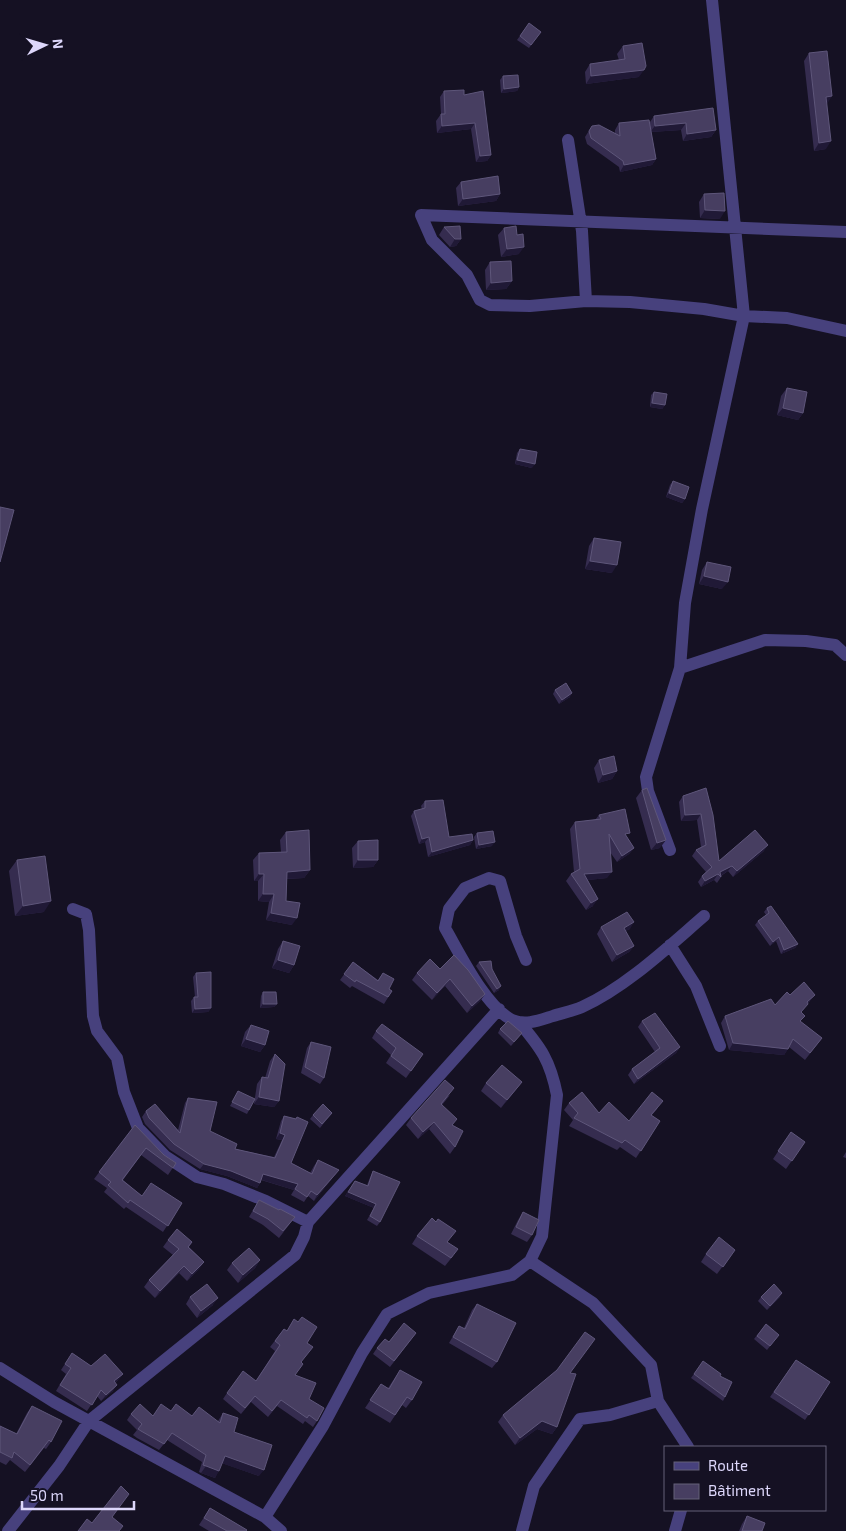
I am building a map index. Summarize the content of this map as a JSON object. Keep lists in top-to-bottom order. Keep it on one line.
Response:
{"legend":["Route","Bâtiment"],"scale_bar":"50 m","north":"right"}
